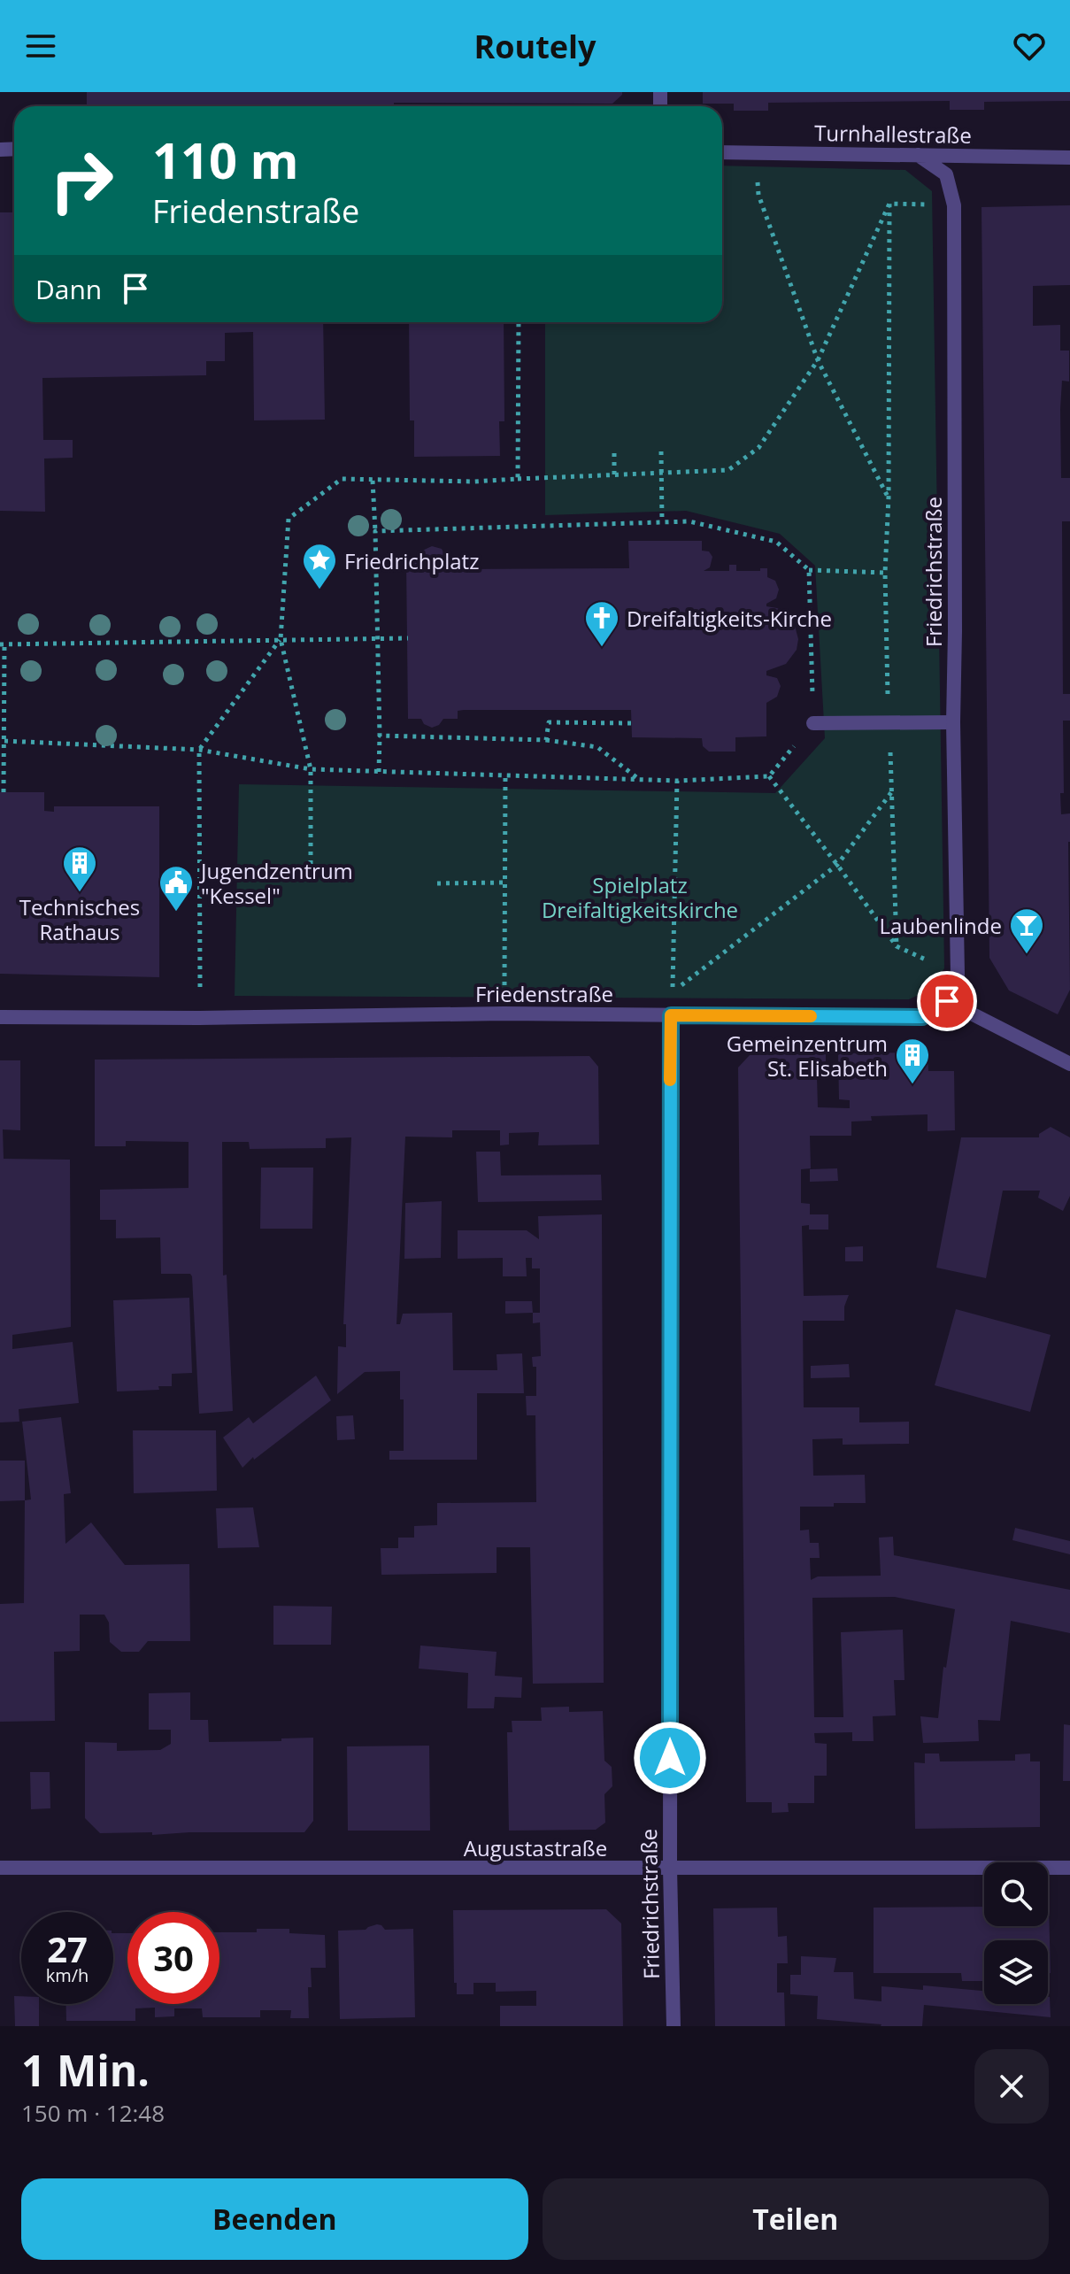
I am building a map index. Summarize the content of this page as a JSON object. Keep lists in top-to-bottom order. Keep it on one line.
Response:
{"streets":{"street":["Turnhallestraße","Friedrichstraße","Friedenstraße","Augustastraße"]},"crossings":[["Turnhallestraße","Friedrichstraße"],["Friedrichstraße","Friedenstraße"],["Friedrichstraße","Augustastraße"]],"parks":["Spielplatz Dreifaltigkeitskirche"],"places":{"place":["Friedrichplatz"],"church":["Dreifaltigkeits-Kirche"],"building":["Technisches Rathaus","Gemeinzentrum St. Elisabeth"],"public building":["Jugendzentrum \"Kessel\""],"bar":["Laubenlinde"]},"page":{"header":"Routely","turn":["110 m","Friedenstraße"],"then":"Dann","speed":"27 km/h","limit":"30","heading":["1 Min.","150 m · 12:48"],"buttons":["Beenden","Teilen"]}}
